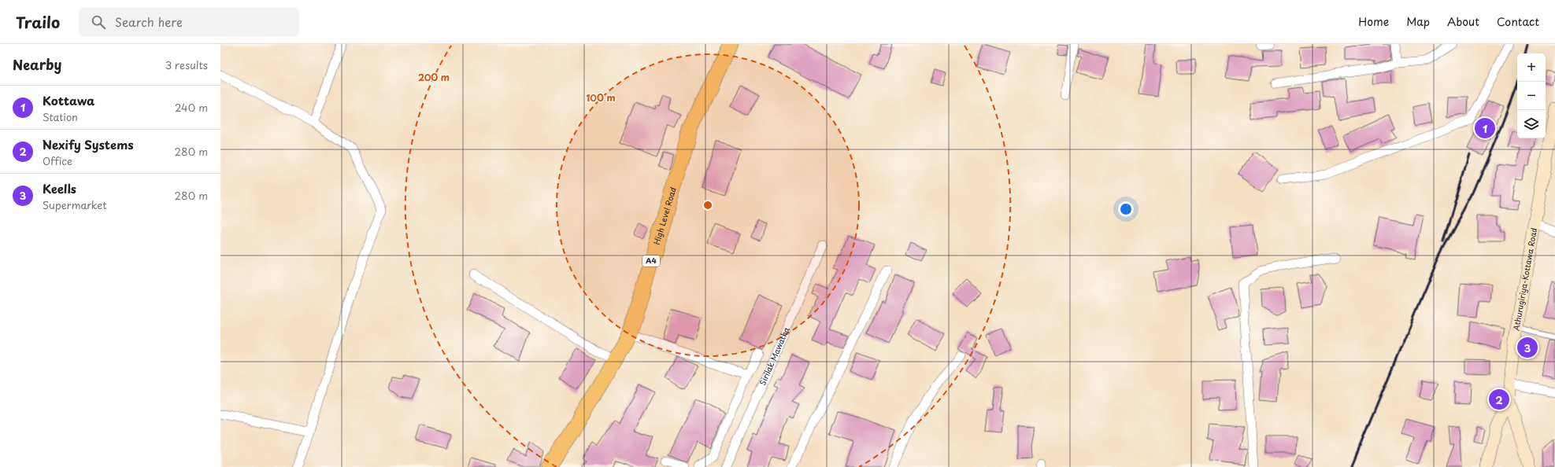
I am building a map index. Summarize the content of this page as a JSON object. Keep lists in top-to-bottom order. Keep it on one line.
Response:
{"streets":{"highway":["High Level Road","A4"],"main road":["Athurugiriya-Kottawa Road"],"street":["Sirilak Mawatha"]},"page":{"header":"Trailo","search":"Search here","nav":["Home","Map","About","Contact"],"heading":["Nearby","3 results"],"map_buttons":["+","−"],"list":[{"mark":"1","name":"Kottawa","note":"Station","value":"240 m"},{"mark":"2","name":"Nexify Systems","note":"Office","value":"280 m"},{"mark":"3","name":"Keells","note":"Supermarket","value":"280 m"}],"pins":["1","3","2"]},"rings":["200 m","100 m"]}
